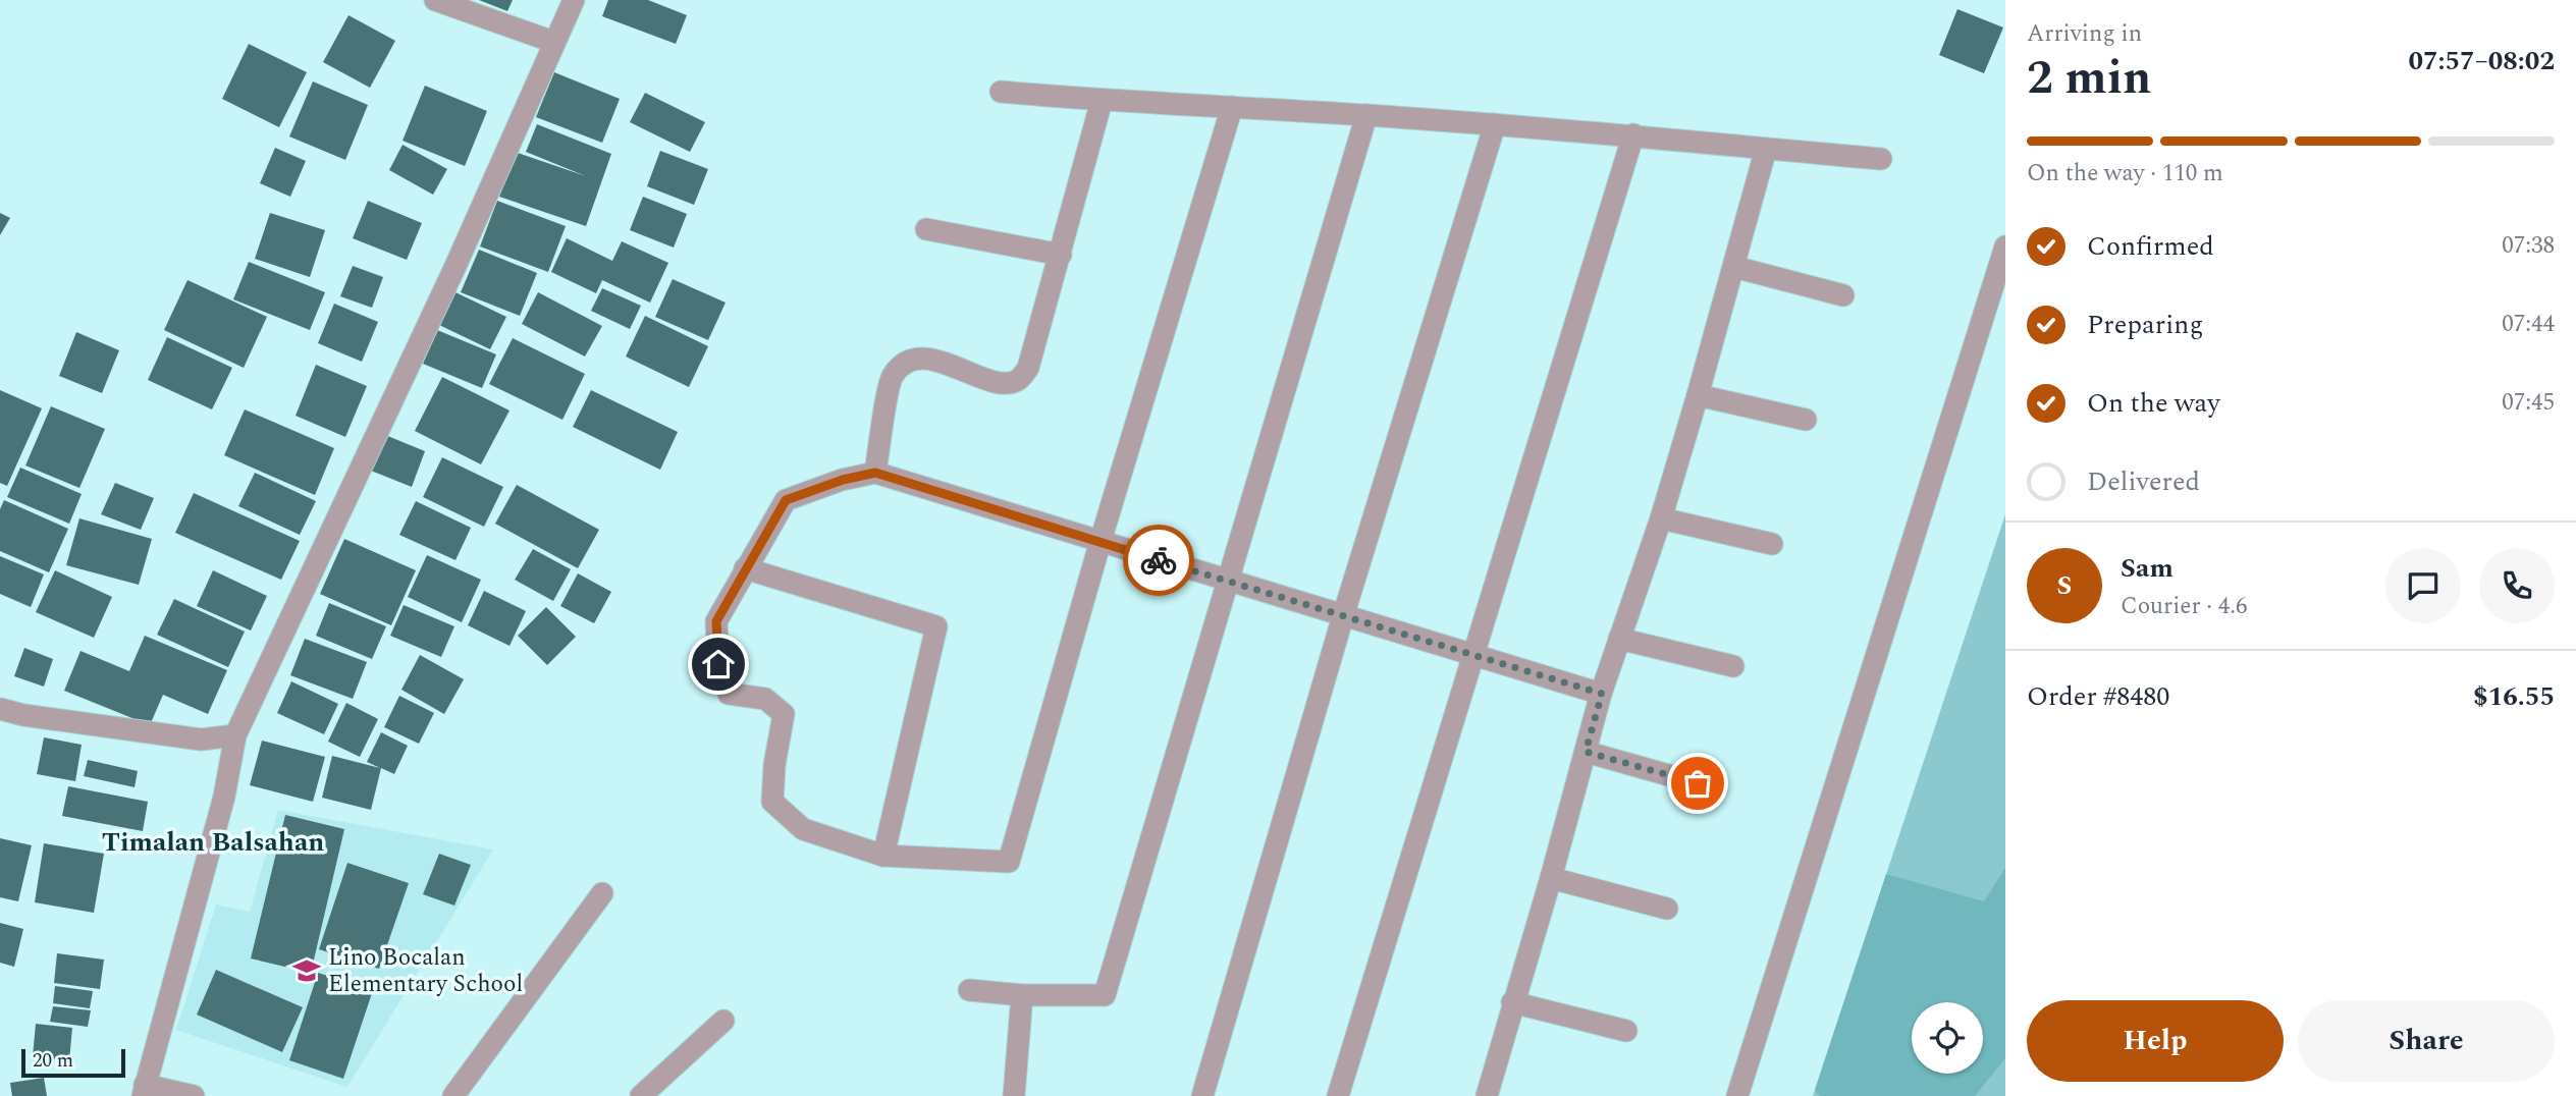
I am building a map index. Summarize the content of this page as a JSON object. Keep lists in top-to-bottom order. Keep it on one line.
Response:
{"districts":["Timalan Balsahan"],"places":{"school or university":["Lino Bocalan Elementary School"]},"scale_bar":"20 m","page":{"heading":["2 min","Arriving in","07:57–08:02"],"panel":["Sam","Courier · 4.6","Order #8480","$16.55"],"bar":"On the way · 110 m","list":[["Confirmed","07:38"],["Preparing","07:44"],["On the way","07:45"],"Delivered"],"round":"S","buttons":["Help","Share"],"scale":"20 m"}}
